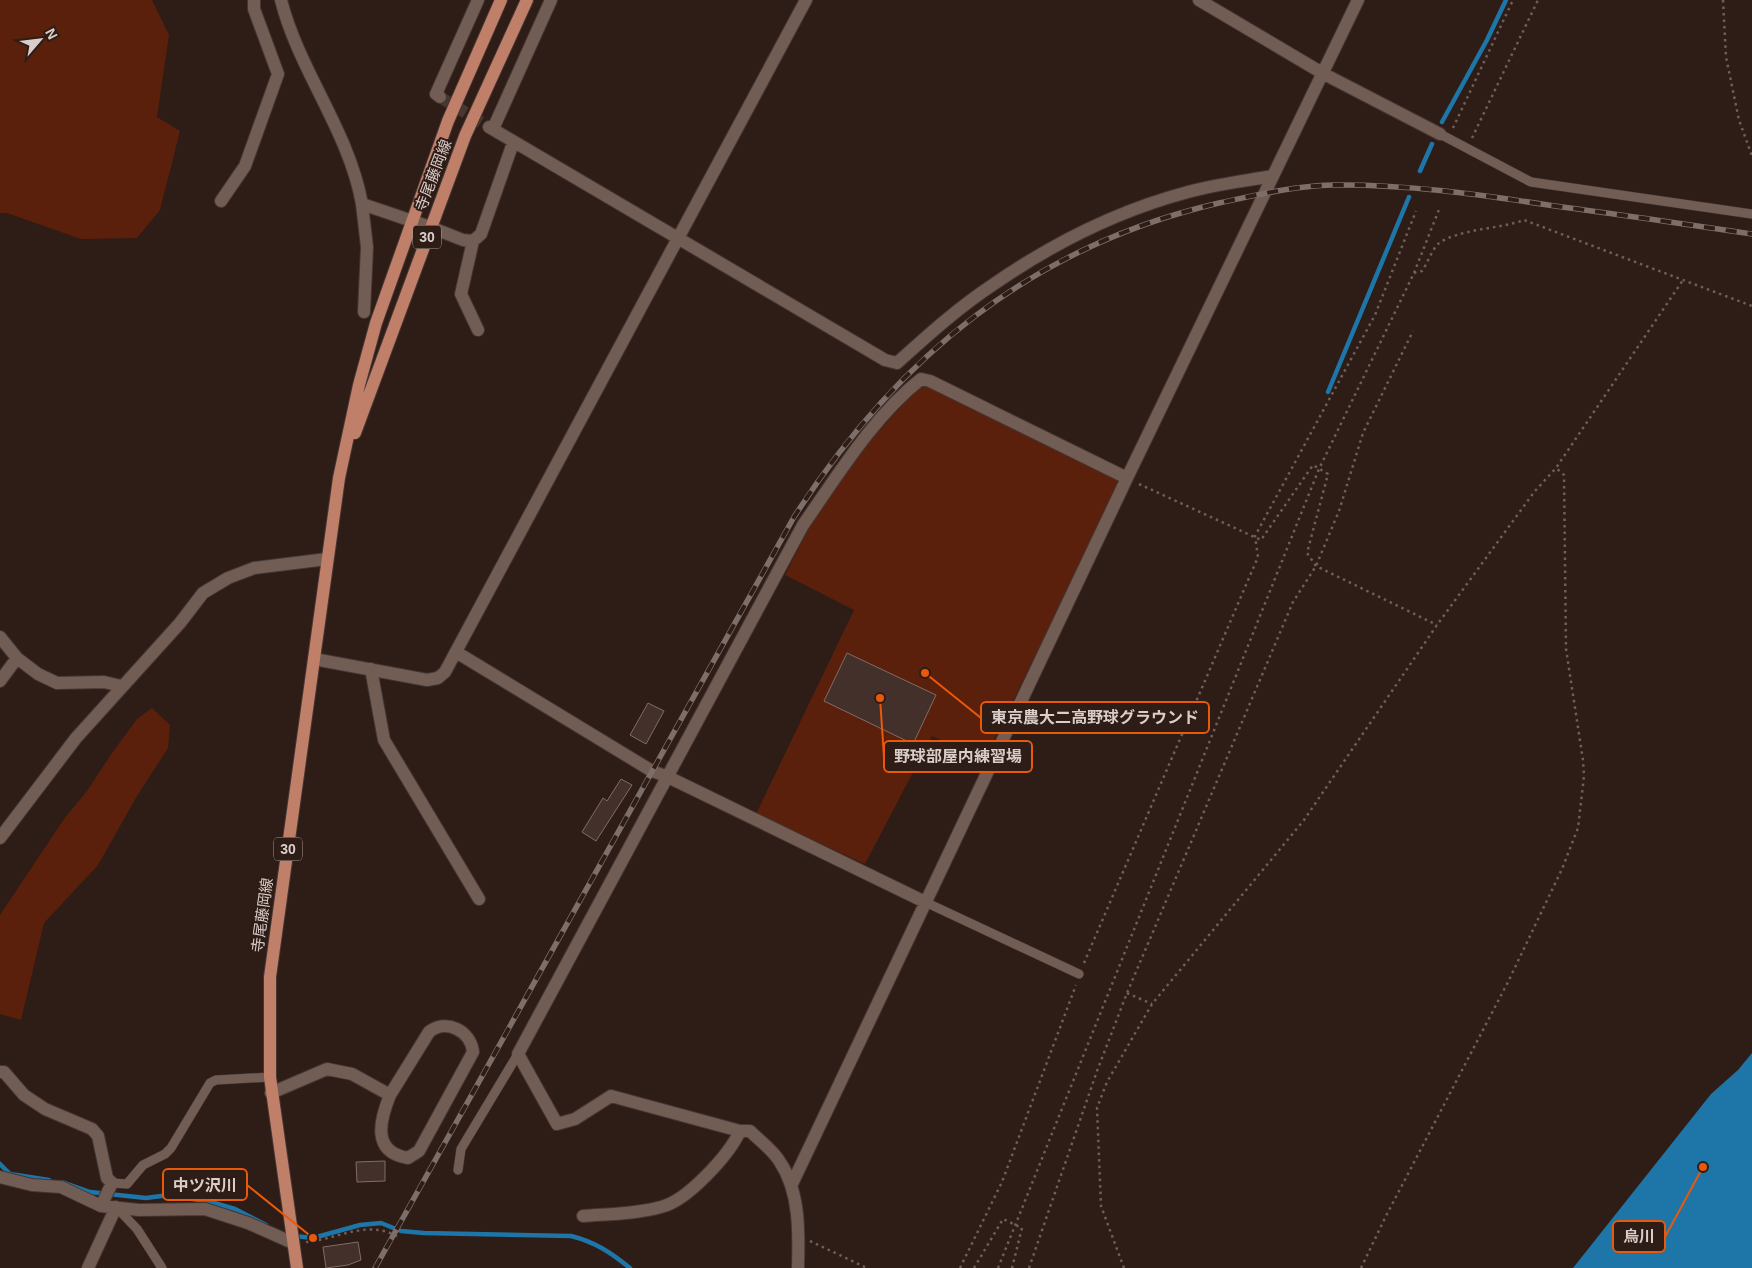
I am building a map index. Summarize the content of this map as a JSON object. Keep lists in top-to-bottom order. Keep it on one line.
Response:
{"streets":{"main road":["寺尾藤岡線","30"]},"places":["東京農大二高野球グラウンド","野球部屋内練習場","烏川","中ツ沢川"],"north":"top right"}
